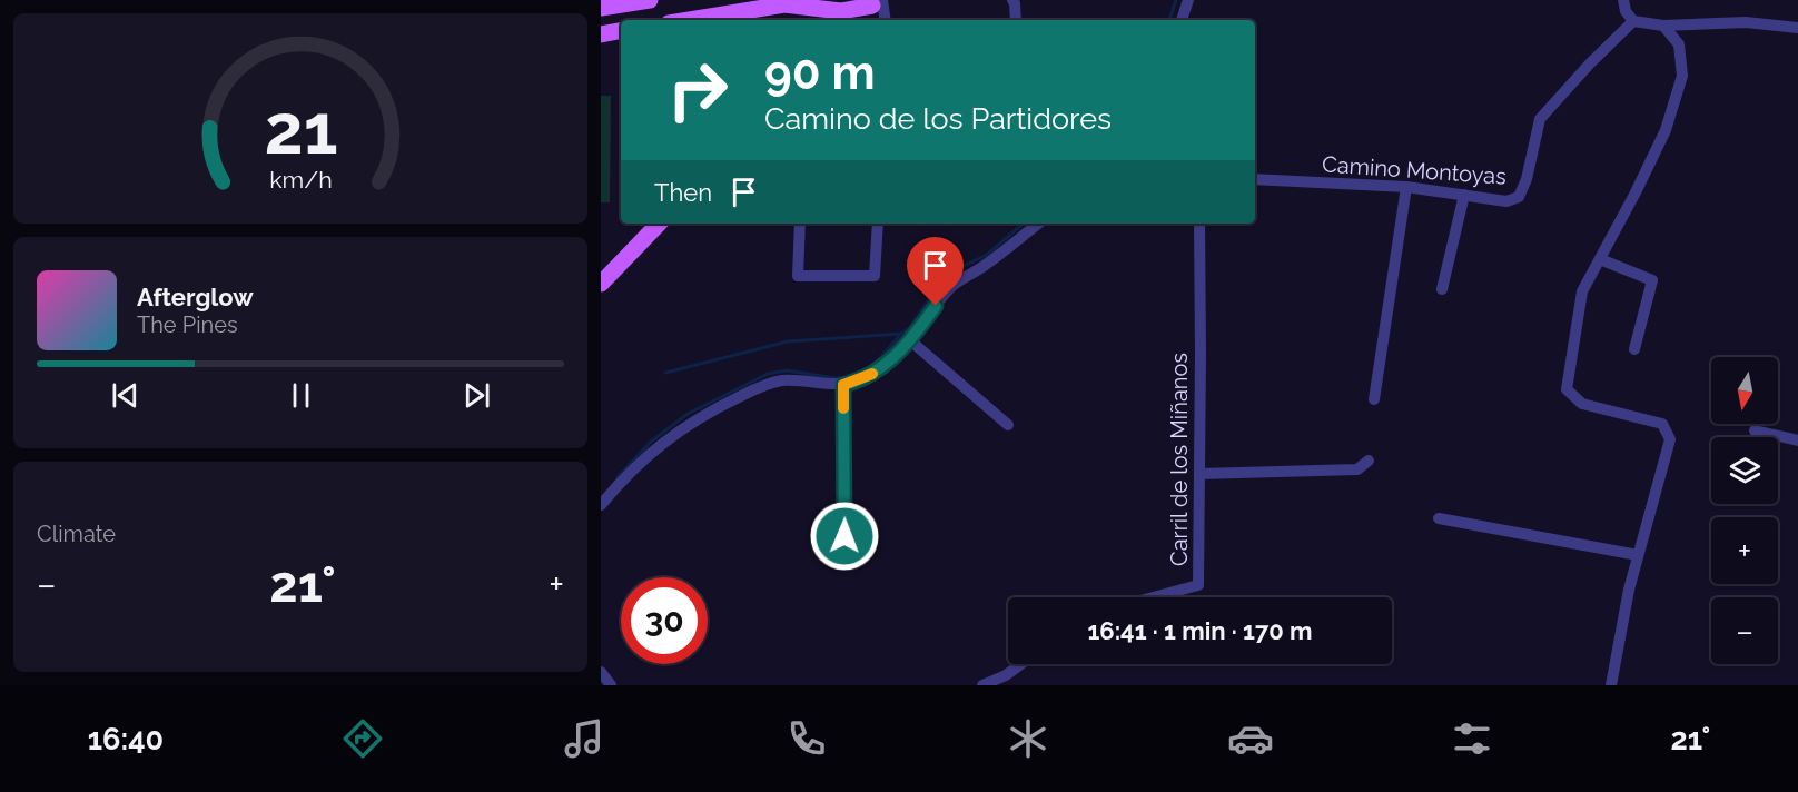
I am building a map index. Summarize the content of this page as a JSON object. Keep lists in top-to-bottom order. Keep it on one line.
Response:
{"streets":{"street":["Camino Montoyas","Carril de los Miñanos"]},"north":"bottom","page":{"turn":["90 m","Camino de los Partidores"],"then":"Then","song":["Afterglow","The Pines"],"map_buttons":["+","−"],"tile":"Climate","heat":["−","21°","+"],"limit":"30","trip":"16:41 · 1 min · 170 m","tabs":["16:40","21°"],"gauge":["21","km/h"]}}
